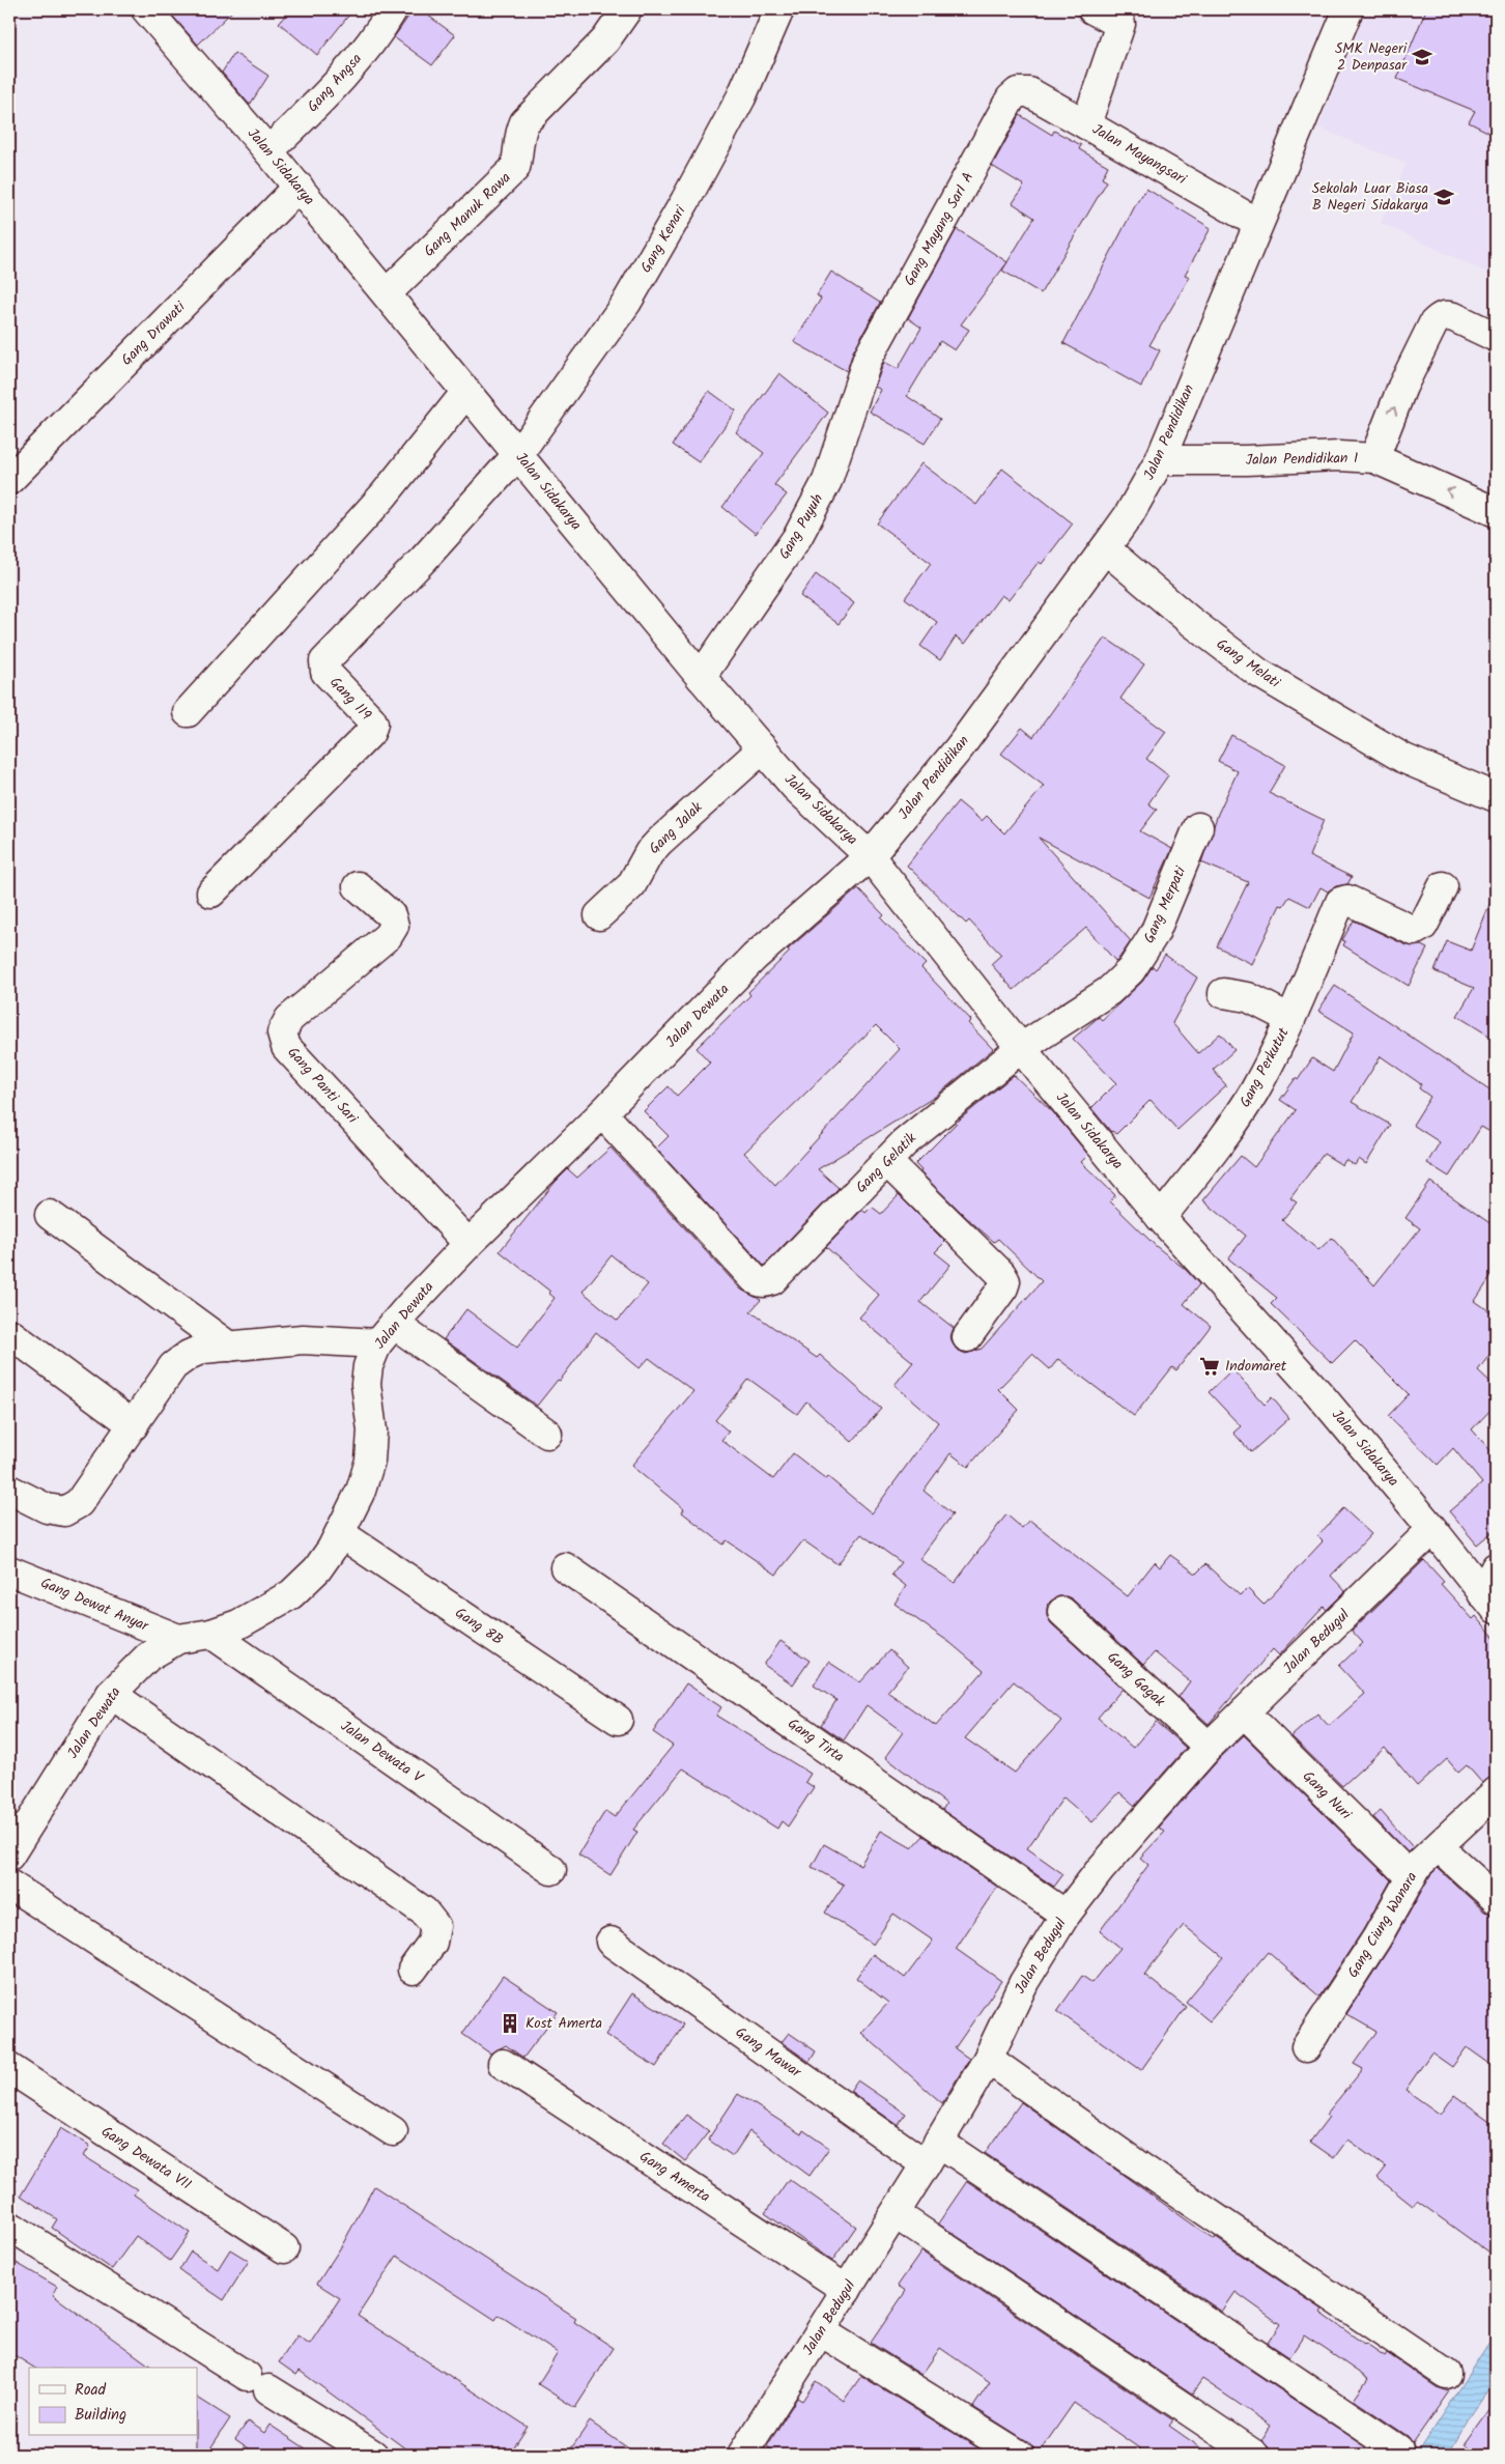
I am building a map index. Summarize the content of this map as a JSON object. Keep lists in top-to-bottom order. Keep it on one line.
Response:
{"streets":{"street":["Gang Angsa","Jalan Mayangsari","Jalan Sidakarya","Gang Manuk Rawa","Gang Mayang SarI A","Gang Kenari","Gang Drawati","Jalan Pendidikan","Jalan Pendidikan I","Gang Puyuh","Gang Melati","Gang 119","Gang Jalak","Gang Merpati","Jalan Dewata","Gang Perkutut","Gang Panti Sari","Gang Gelatik","Gang Dewat Anyar","Gang 8B","Jalan Bedugul","Gang Gagak","Gang Tirta","Jalan Dewata V","Gang Nuri","Gang Ciung Wanara","Gang Mawar","Gang Dewata VII","Gang Amerta"]},"crossings":[["Gang Angsa","Jalan Sidakarya"],["Jalan Mayangsari","Gang Mayang SarI A"],["Jalan Mayangsari","Jalan Pendidikan"],["Jalan Sidakarya","Gang Manuk Rawa"],["Jalan Sidakarya","Gang Kenari"],["Jalan Sidakarya","Gang Drawati"],["Jalan Sidakarya","Jalan Pendidikan"],["Jalan Sidakarya","Gang Puyuh"],["Jalan Sidakarya","Gang 119"],["Jalan Sidakarya","Gang Jalak"],["Jalan Sidakarya","Gang Merpati"],["Jalan Sidakarya","Jalan Dewata"],["Jalan Sidakarya","Gang Perkutut"],["Jalan Sidakarya","Gang Gelatik"],["Jalan Sidakarya","Jalan Bedugul"],["Gang Mayang SarI A","Gang Puyuh"],["Gang Kenari","Gang 119"],["Jalan Pendidikan","Jalan Pendidikan I"],["Jalan Pendidikan","Gang Melati"],["Jalan Pendidikan","Jalan Dewata"],["Gang Merpati","Gang Gelatik"],["Jalan Dewata","Gang Panti Sari"],["Jalan Dewata","Gang Gelatik"],["Jalan Dewata","Gang Dewat Anyar"],["Jalan Dewata","Gang 8B"],["Jalan Dewata","Jalan Dewata V"],["Jalan Bedugul","Gang Gagak"],["Jalan Bedugul","Gang Tirta"],["Jalan Bedugul","Gang Nuri"],["Jalan Bedugul","Gang Mawar"],["Jalan Bedugul","Gang Amerta"],["Gang Nuri","Gang Ciung Wanara"]],"one_way":["Jalan Pendidikan I"],"places":{"school or university":["SMK Negeri 2 Denpasar","Sekolah Luar Biasa B Negeri Sidakarya"],"supermarket":["Indomaret"],"building":["Kost Amerta"]},"legend":["Road","Building"]}
